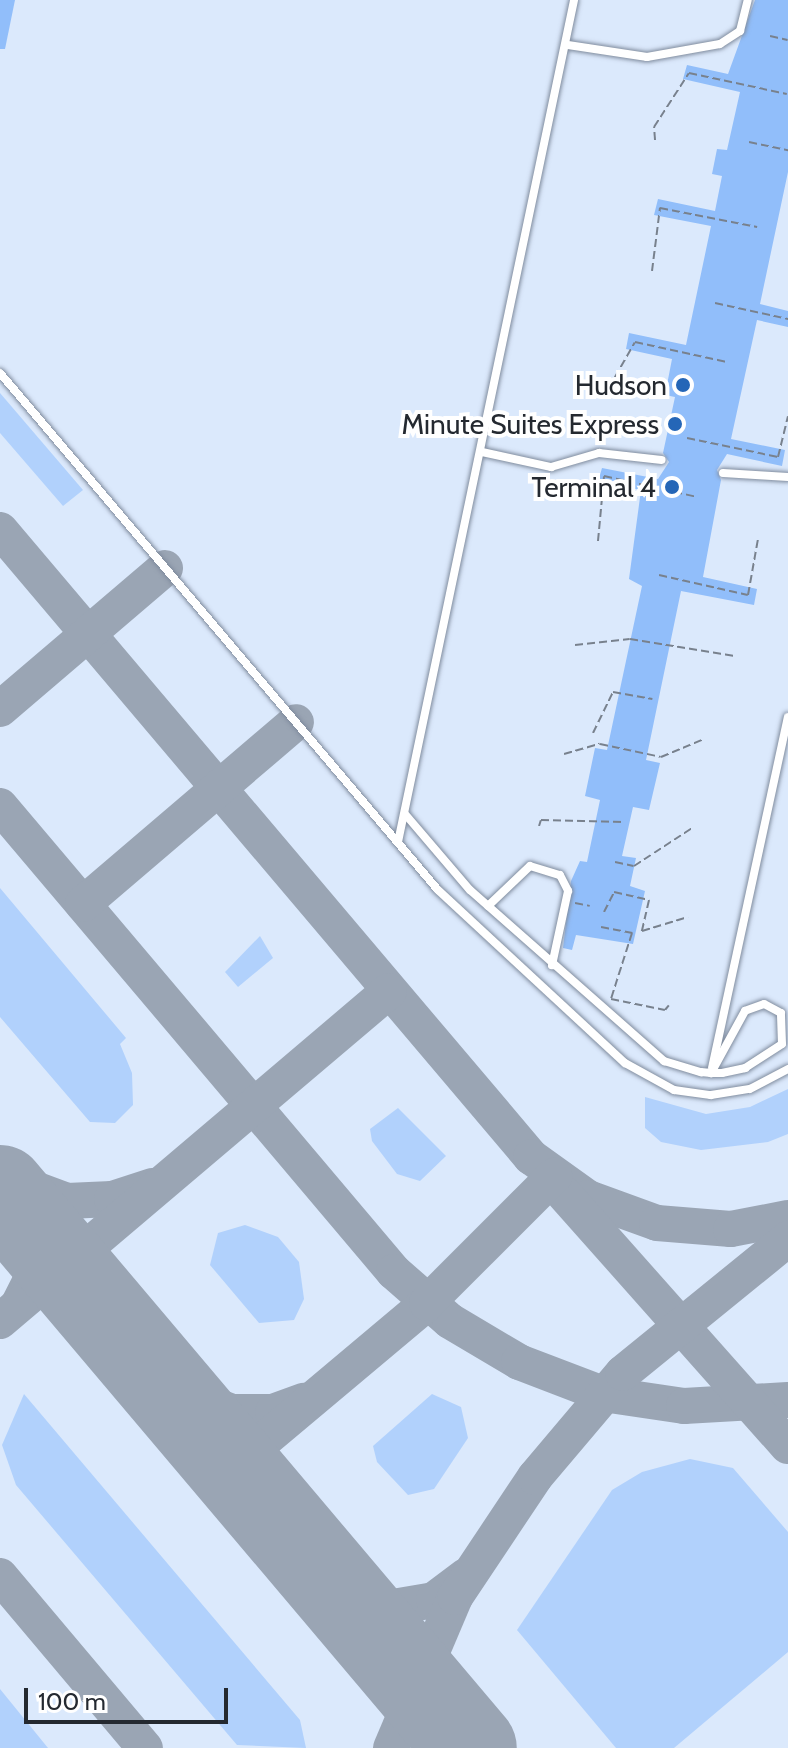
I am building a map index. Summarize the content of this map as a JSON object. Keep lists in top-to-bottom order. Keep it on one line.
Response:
{"places":["Hudson","Minute Suites Express","Terminal 4"],"scale_bar":"100 m"}
